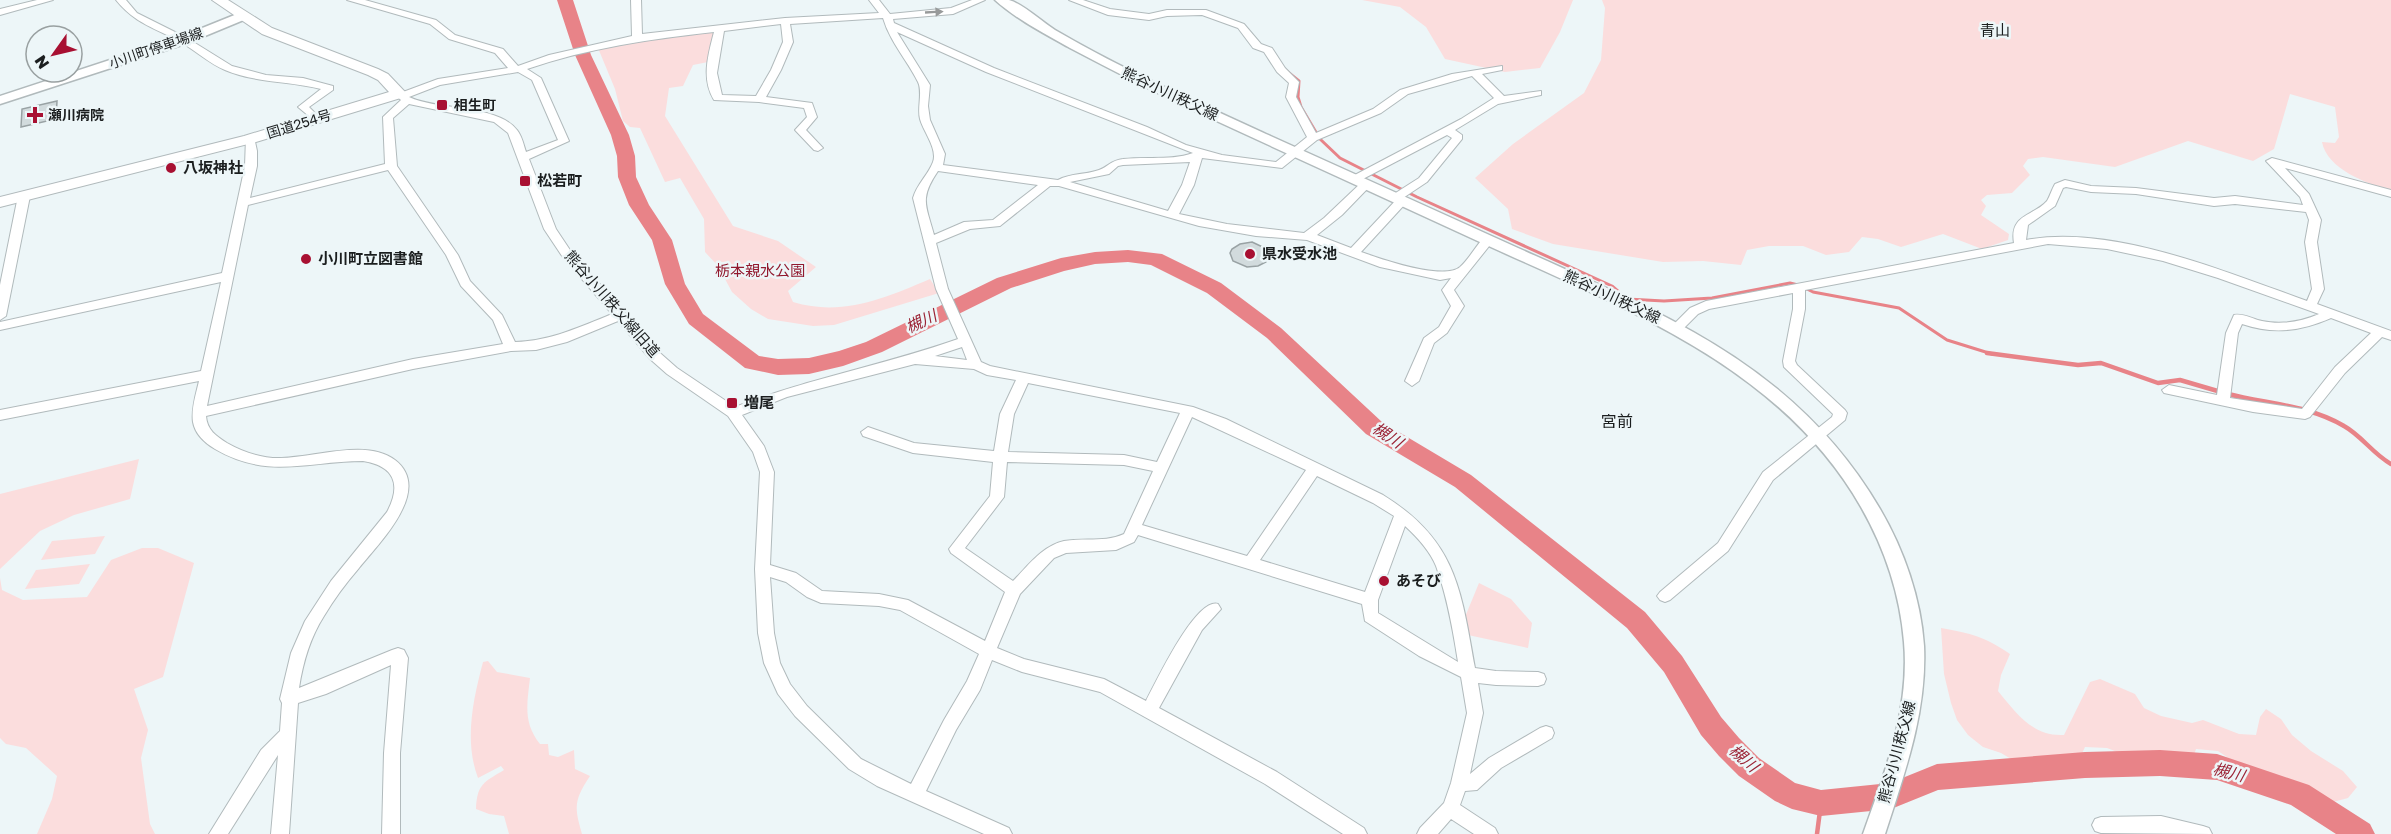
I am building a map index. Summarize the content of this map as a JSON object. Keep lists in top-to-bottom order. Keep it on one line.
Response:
{"streets":{"highway":["国道254号"],"main road":["小川町停車場線","熊谷小川秩父線"],"street":["熊谷小川秩父線旧道"]},"crossings":[["国道254号","熊谷小川秩父線旧道"]],"districts":["青山","宮前"],"water":["槻川"],"parks":["栃本親水公園"],"places":{"transit":["相生町","松若町","増尾"],"health":["瀬川病院"],"other":["八坂神社","県水受水池","小川町立図書館","あそび"]},"north":"bottom left"}
